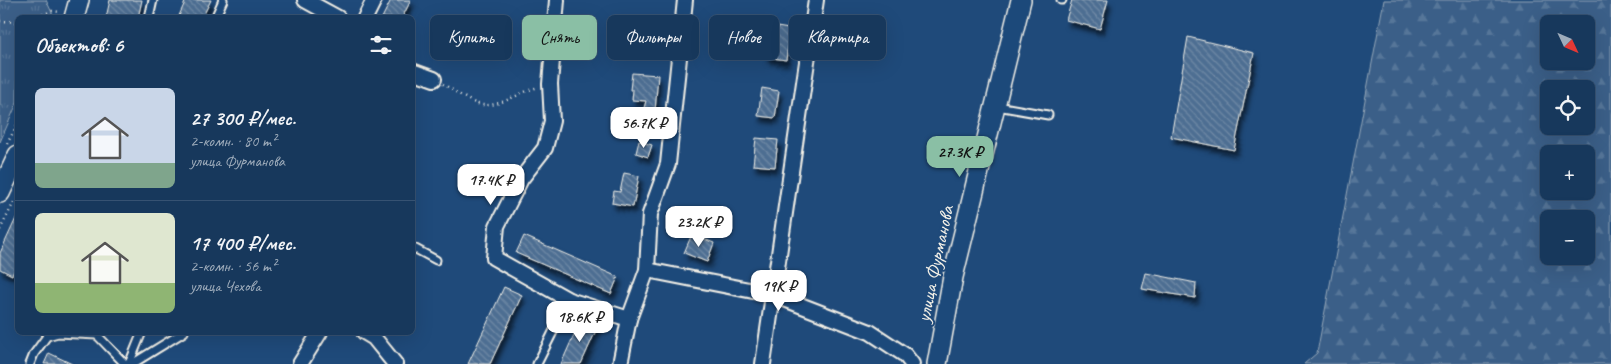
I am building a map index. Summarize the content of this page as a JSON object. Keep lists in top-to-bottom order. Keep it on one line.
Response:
{"streets":{"main road":["улица Фурманова"]},"north":"bottom right","page":{"map_buttons":["+","−"],"chip":["Купить","Снять","Фильтры","Новое","Квартира"],"heading":"Объектов: 6","list":[{"name":"27 300 ₽/мес.","note":"2-комн. · 80 m² · улица Фурманова"},{"name":"17 400 ₽/мес.","note":"2-комн. · 56 m² · улица Чехова"}],"price":["56.7K ₽","27.3K ₽","17.4K ₽","23.2K ₽","19K ₽","18.6K ₽"]}}
